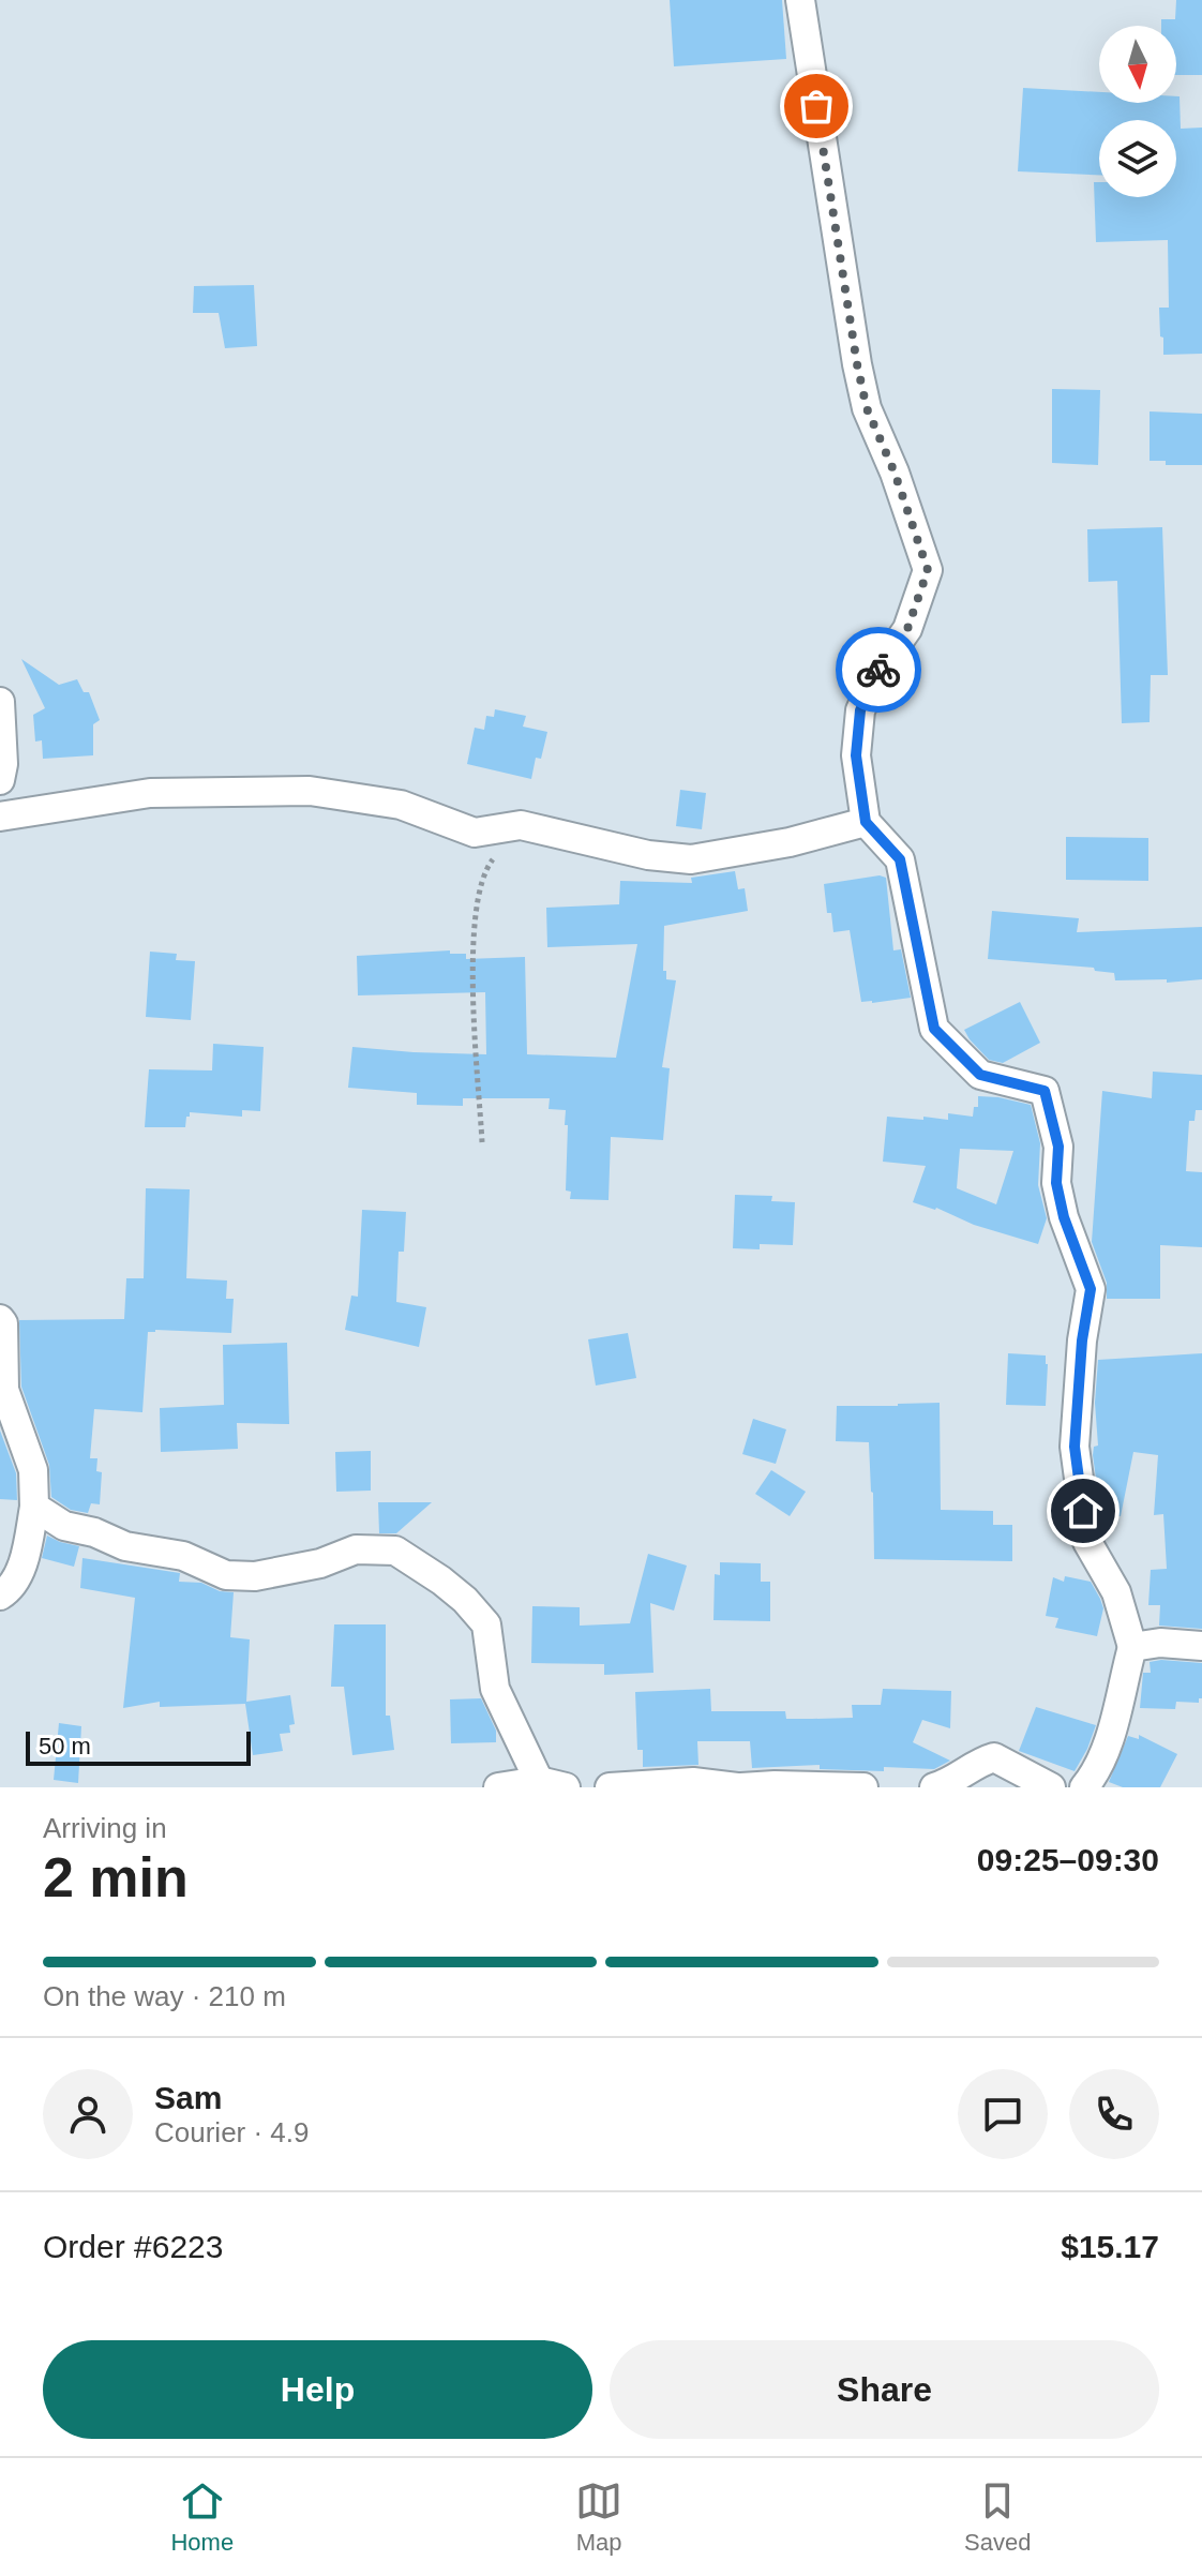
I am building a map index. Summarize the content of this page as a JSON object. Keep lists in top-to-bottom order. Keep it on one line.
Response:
{"scale_bar":"50 m","north":"bottom","page":{"scale":"50 m","heading":["2 min","Arriving in","09:25–09:30"],"panel":["Sam","Courier · 4.9","Order #6223","$15.17"],"bar":"On the way · 210 m","buttons":["Help","Share"],"tabs":["Home","Map","Saved"]}}
